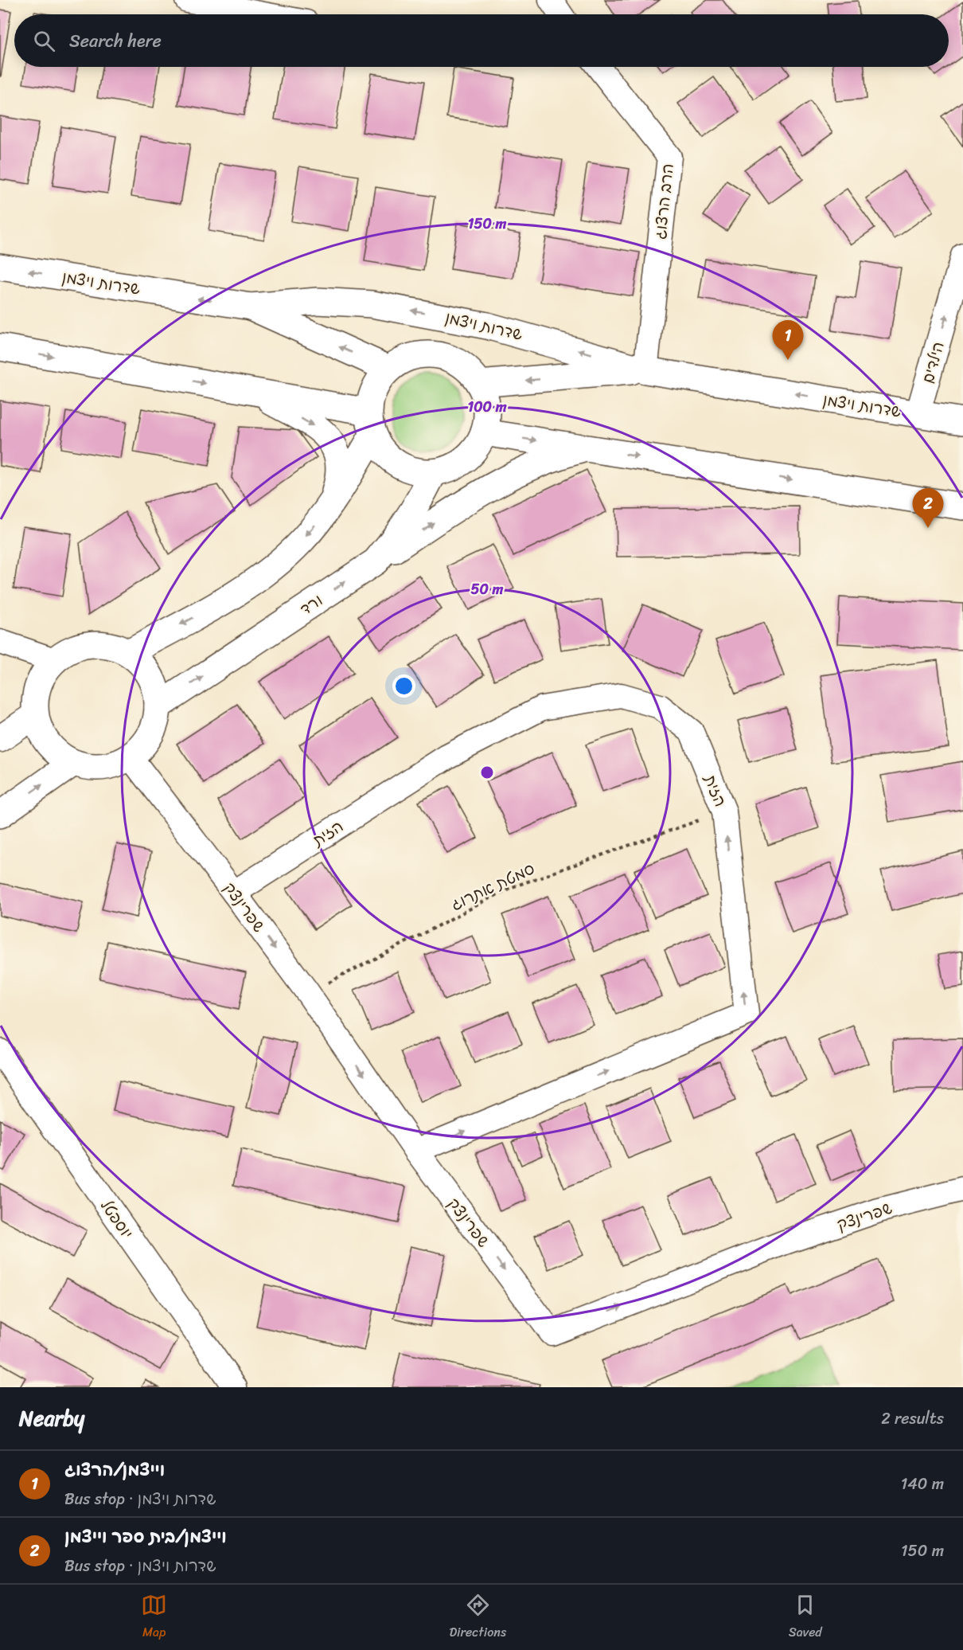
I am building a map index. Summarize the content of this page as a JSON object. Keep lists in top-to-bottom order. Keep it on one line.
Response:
{"streets":{"street":["הרב הרצוג","שדרות ויצמן","הילדים","ורד","הזית","שפרינצק","יוספטל"],"path":["סמטת אתרוג"]},"crossings":[["הרב הרצוג","שדרות ויצמן"],["שדרות ויצמן","הילדים"],["ורד","שפרינצק"],["הזית","סמטת אתרוג"],["הזית","שפרינצק"],["סמטת אתרוג","שפרינצק"]],"one_way":["הילדים","הזית","שפרינצק"],"page":{"search":"Search here","pins":["1","2"],"heading":["Nearby","2 results"],"list":[{"mark":"1","name":"וייצמן/הרצוג","note":"Bus stop · שדרות ויצמן","value":"140 m"},{"mark":"2","name":"וייצמן/בית ספר וייצמן","note":"Bus stop · שדרות ויצמן","value":"150 m"}],"nav":["Map","Directions","Saved"]},"rings":["150 m","100 m","50 m"]}
